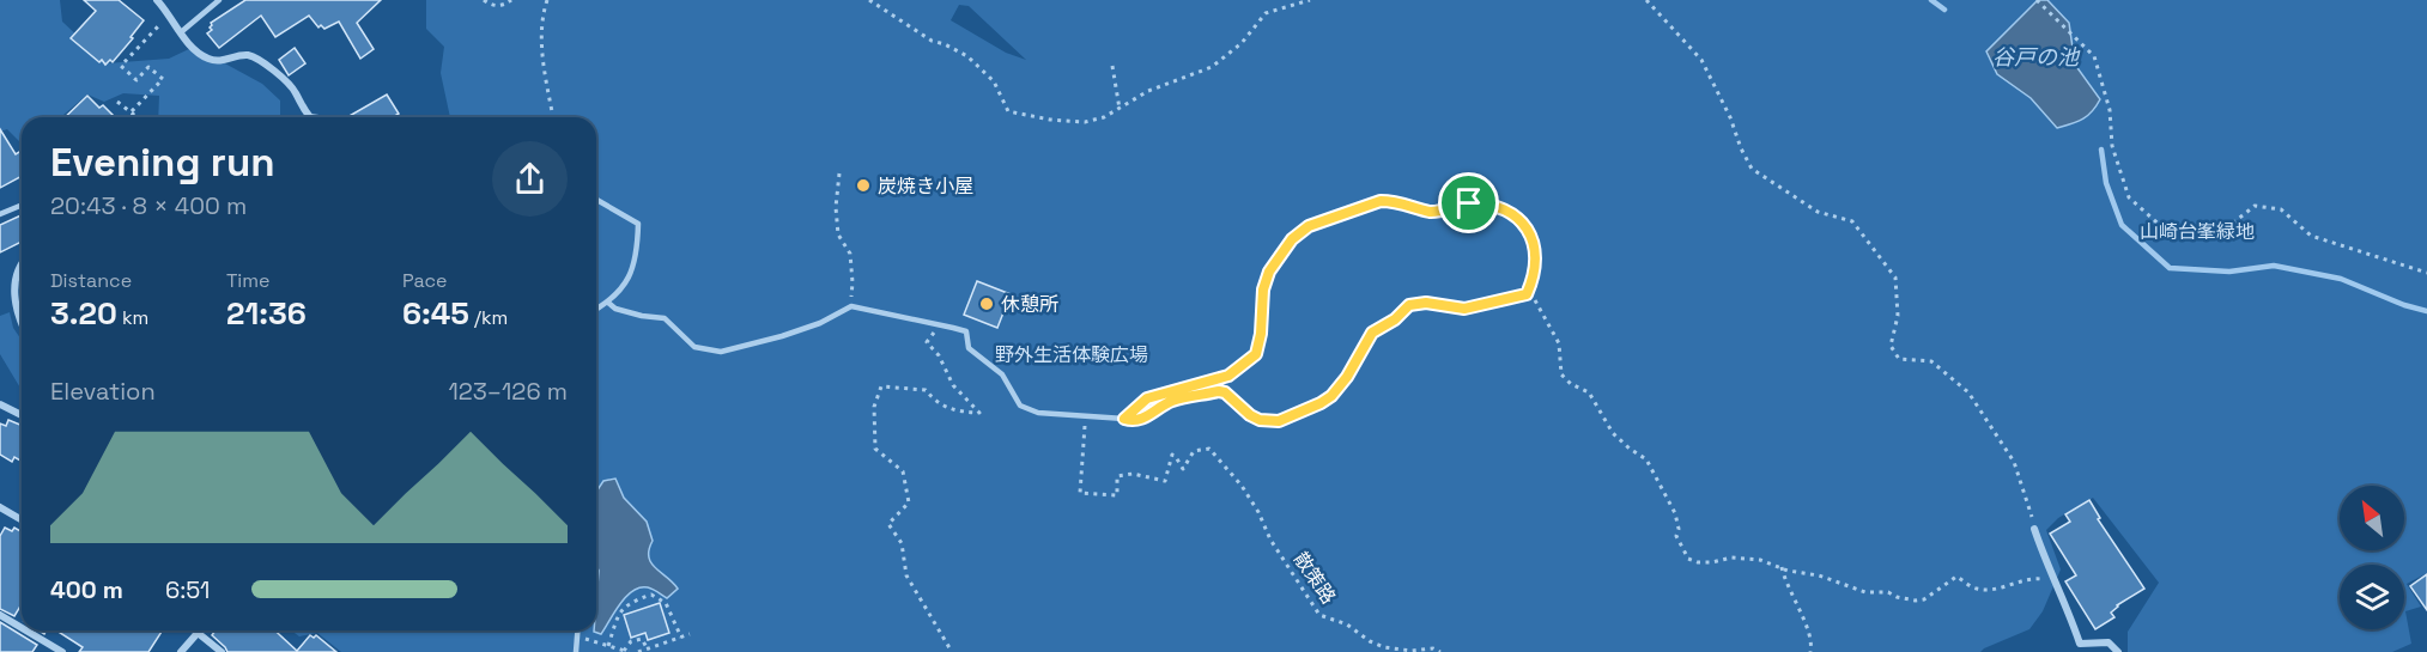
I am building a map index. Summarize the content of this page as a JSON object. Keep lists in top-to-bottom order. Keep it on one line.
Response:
{"streets":{"path":["散策路"]},"water":["谷戸の池"],"parks":["山崎台峯緑地","野外生活体験広場"],"places":["炭焼き小屋","休憩所"],"north":"top left","page":{"heading":["Evening run","20:43 · 8 × 400 m"],"stats":[["Distance","3.20 km"],["Time","21:36"],["Pace","6:45 /km"]],"chart":["Elevation","123–126 m"],"list":[{"name":"400 m","note":"6:51"}]}}
